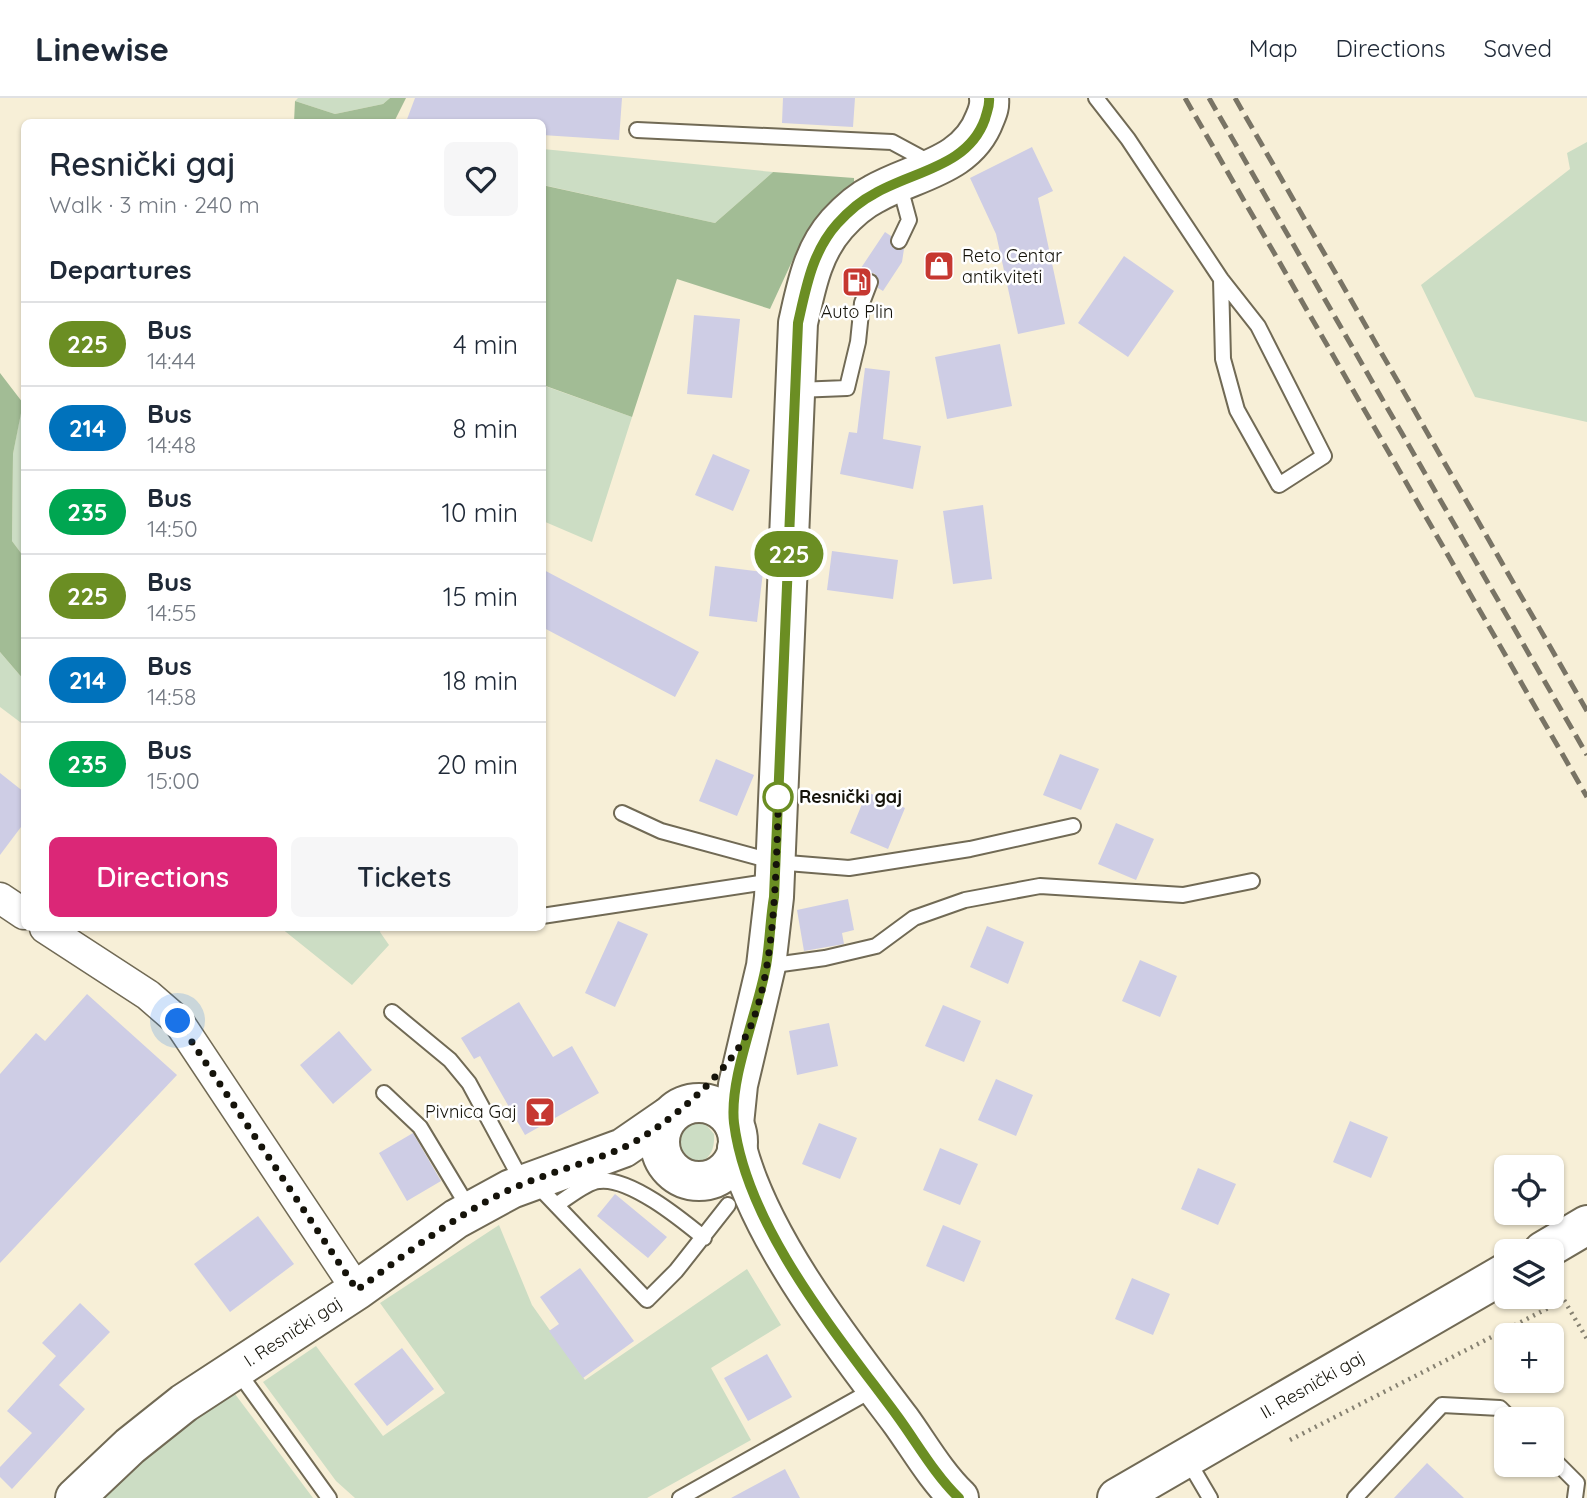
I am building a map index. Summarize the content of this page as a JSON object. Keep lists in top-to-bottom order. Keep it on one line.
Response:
{"streets":{"street":["I. Resnički gaj","II. Resnički gaj"]},"places":{"shop":["Reto Centar antikviteti"],"fuel station":["Auto Plin"],"other":["Resnički gaj"],"bar":["Pivnica Gaj"]},"lines":["bus line 225"],"page":{"header":"Linewise","nav":["Map","Directions","Saved"],"on_map":"225","heading":[["Resnički gaj","Walk · 3 min · 240 m"],"Departures"],"list":[{"mark":"225","name":"Bus","note":"14:44","value":"4 min"},{"mark":"214","name":"Bus","note":"14:48","value":"8 min"},{"mark":"235","name":"Bus","note":"14:50","value":"10 min"},{"mark":"225","name":"Bus","note":"14:55","value":"15 min"},{"mark":"214","name":"Bus","note":"14:58","value":"18 min"},{"mark":"235","name":"Bus","note":"15:00","value":"20 min"}],"buttons":["Directions","Tickets"],"map_buttons":["+","−"]}}
